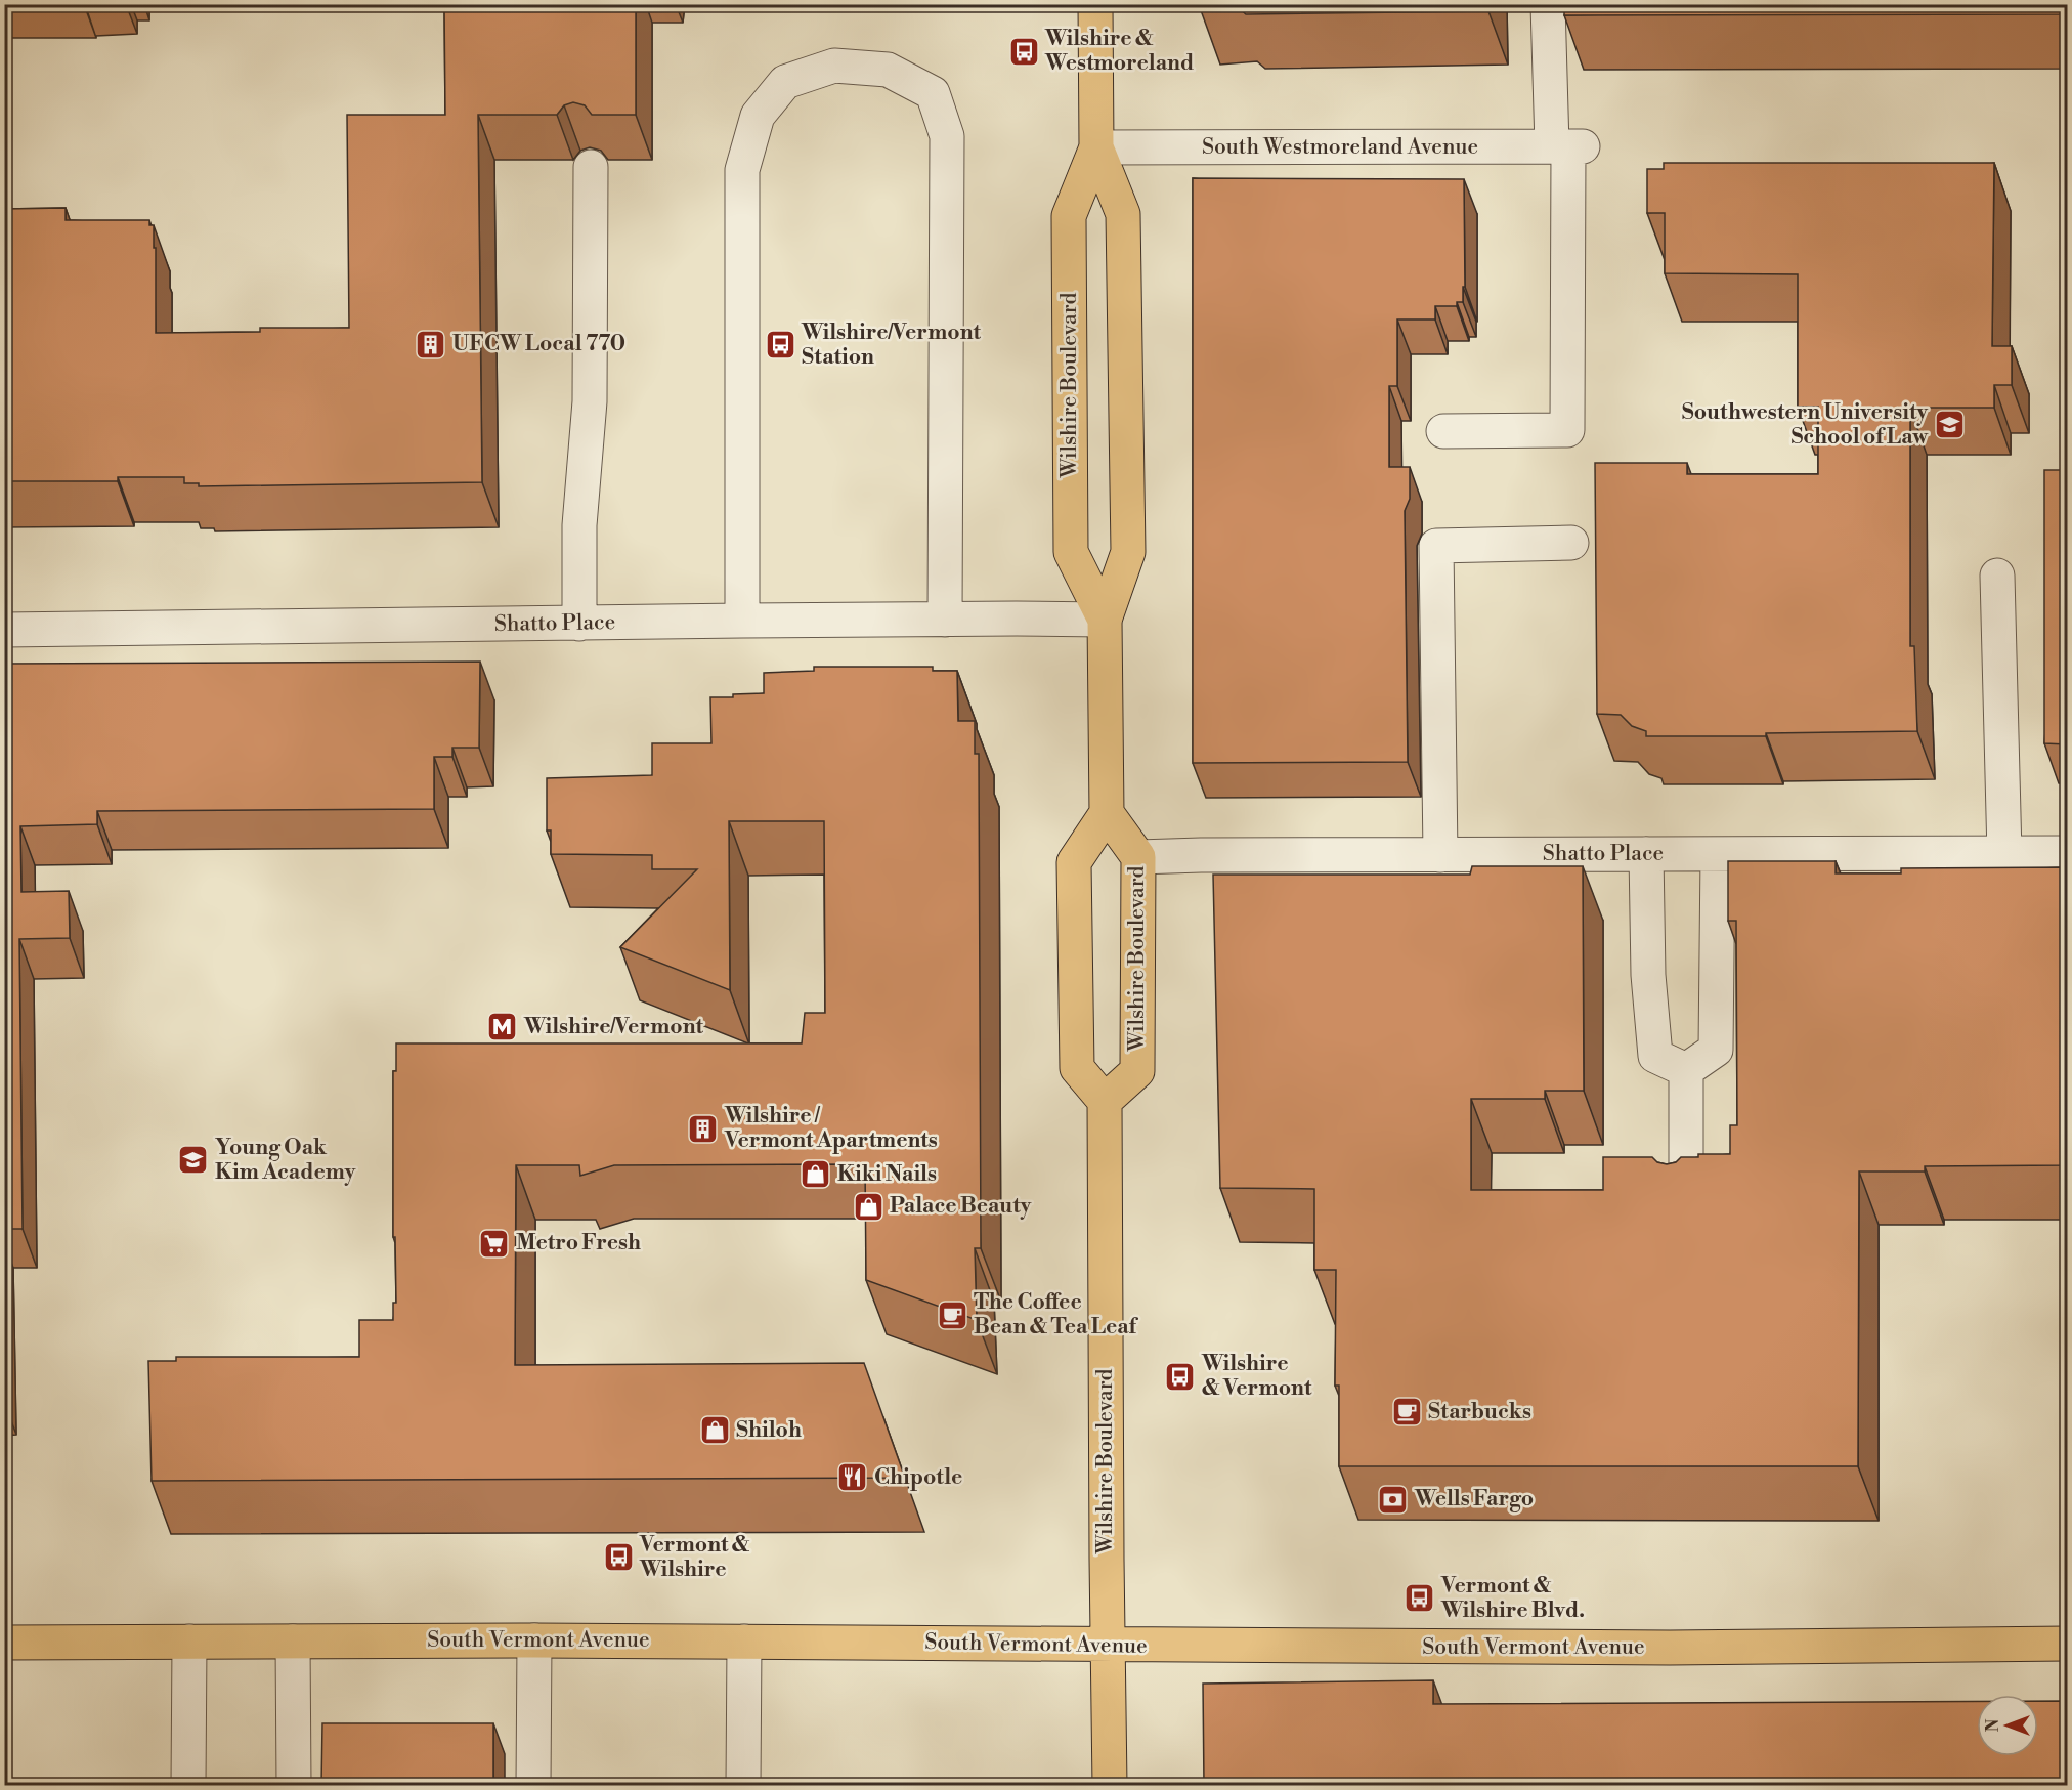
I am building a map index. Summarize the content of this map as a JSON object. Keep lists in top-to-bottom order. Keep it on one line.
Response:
{"streets":{"main road":["Wilshire Boulevard","South Vermont Avenue"],"street":["South Westmoreland Avenue","Shatto Place"]},"crossings":[["South Westmoreland Avenue","Wilshire Boulevard"],["Wilshire Boulevard","Shatto Place"],["Wilshire Boulevard","South Vermont Avenue"]],"places":{"bus stop":["Wilshire & Westmoreland","Wilshire/Vermont Station","Wilshire & Vermont","Vermont & Wilshire","Vermont & Wilshire Blvd."],"building":["UFCW Local 770","Wilshire / Vermont Apartments"],"school or university":["Southwestern University School of Law","Young Oak Kim Academy"],"metro station":["Wilshire/Vermont"],"shop":["Kiki Nails","Palace Beauty","Shiloh"],"supermarket":["Metro Fresh"],"cafe":["The Coffee Bean & Tea Leaf","Starbucks"],"restaurant":["Chipotle"],"bank":["Wells Fargo"]},"north":"left"}
